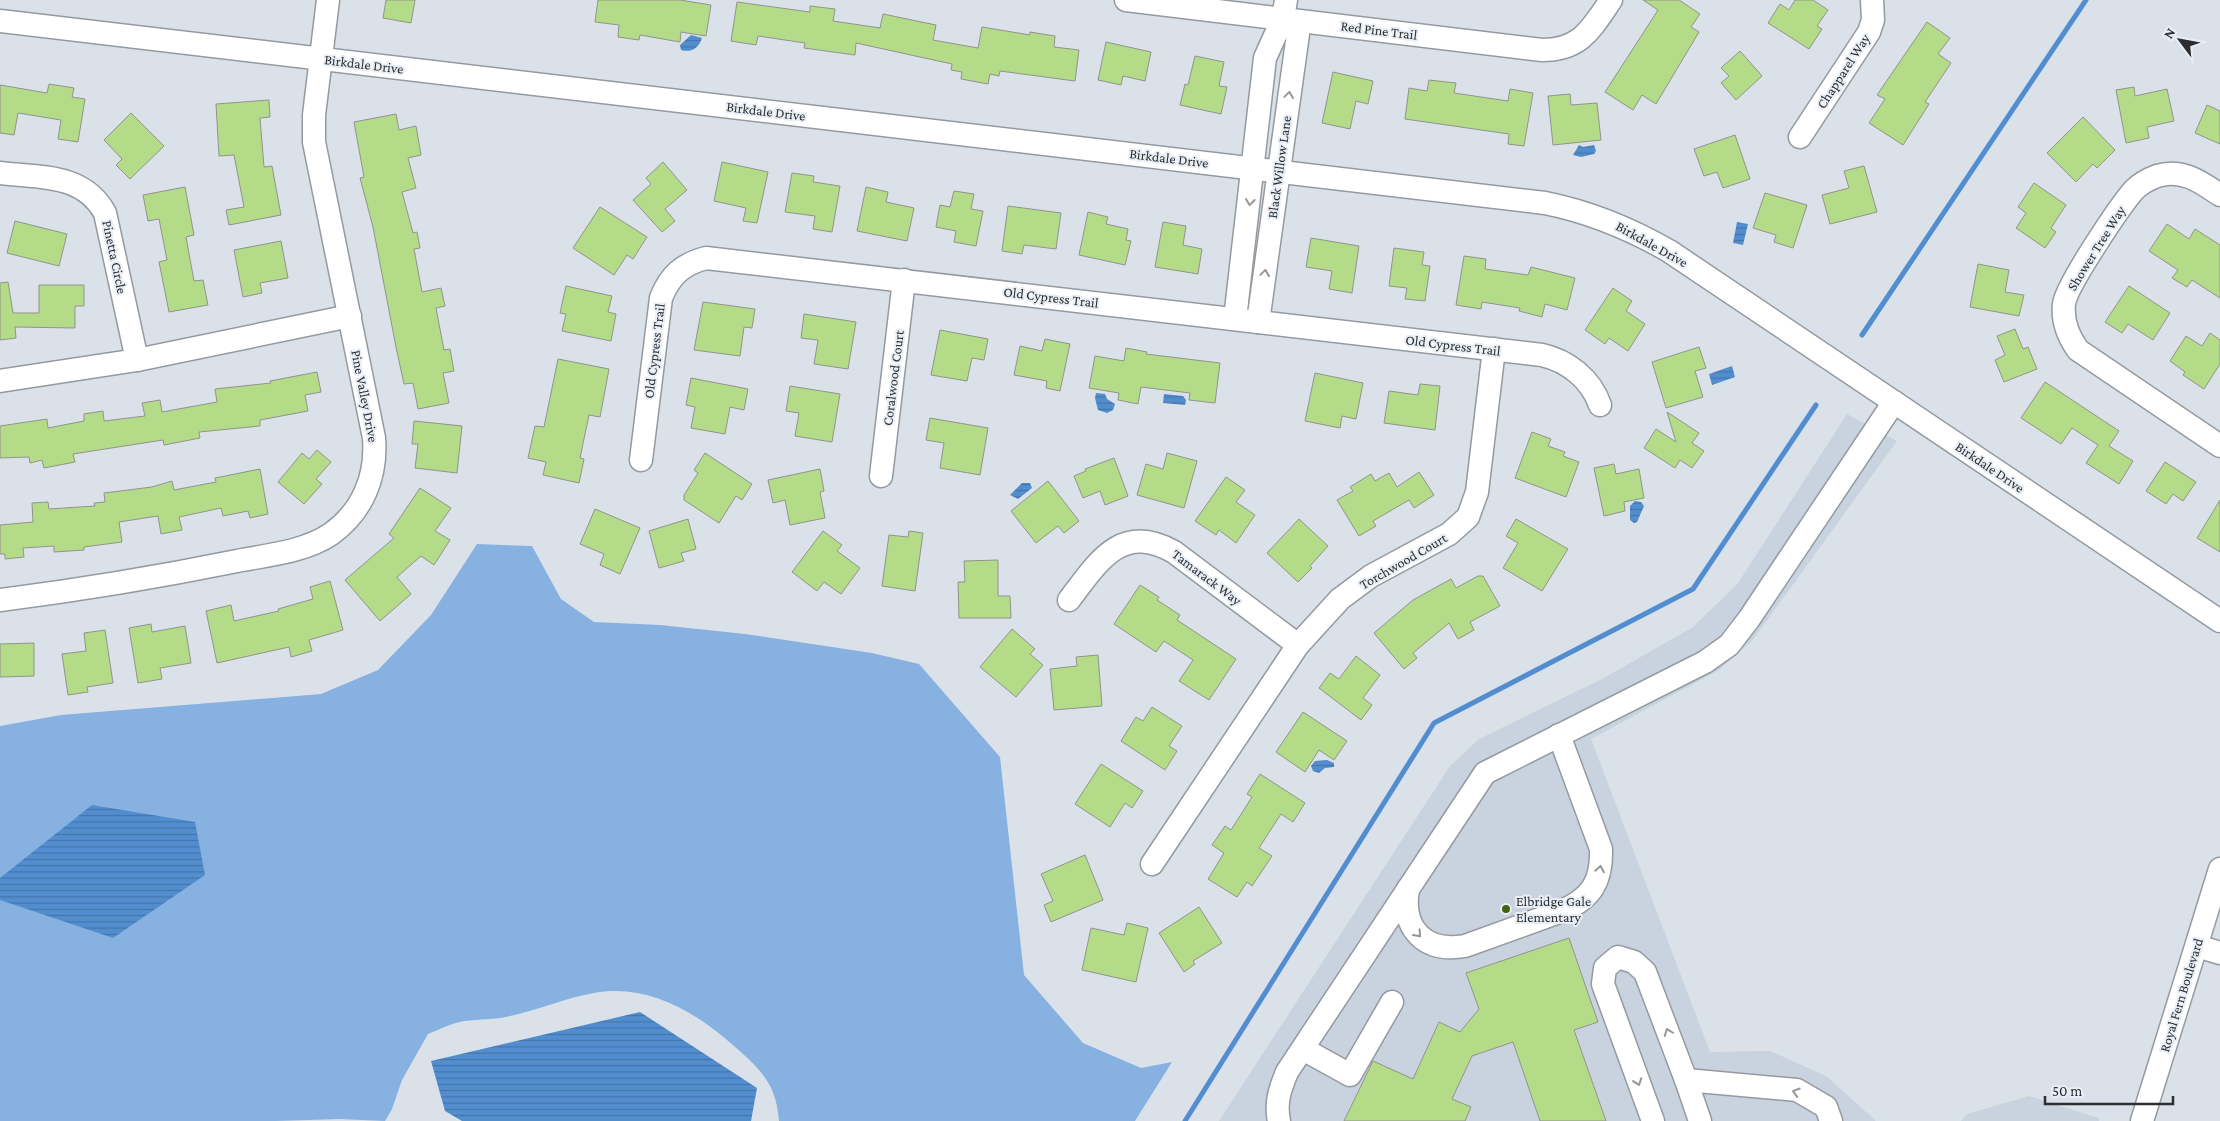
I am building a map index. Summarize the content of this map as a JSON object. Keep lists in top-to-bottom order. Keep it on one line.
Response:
{"streets":{"street":["Red Pine Trail","Birkdale Drive","Chapparel Way","Black Willow Lane","Shower Tree Way","Pinetta Circle","Old Cypress Trail","Coralwood Court","Pine Valley Drive","Torchwood Court","Tamarack Way","Royal Fern Boulevard"]},"crossings":[["Red Pine Trail","Black Willow Lane"],["Birkdale Drive","Black Willow Lane"],["Birkdale Drive","Pine Valley Drive"],["Black Willow Lane","Old Cypress Trail"],["Old Cypress Trail","Coralwood Court"],["Old Cypress Trail","Torchwood Court"],["Torchwood Court","Tamarack Way"]],"places":["Elbridge Gale Elementary"],"scale_bar":"50 m","north":"top left"}
